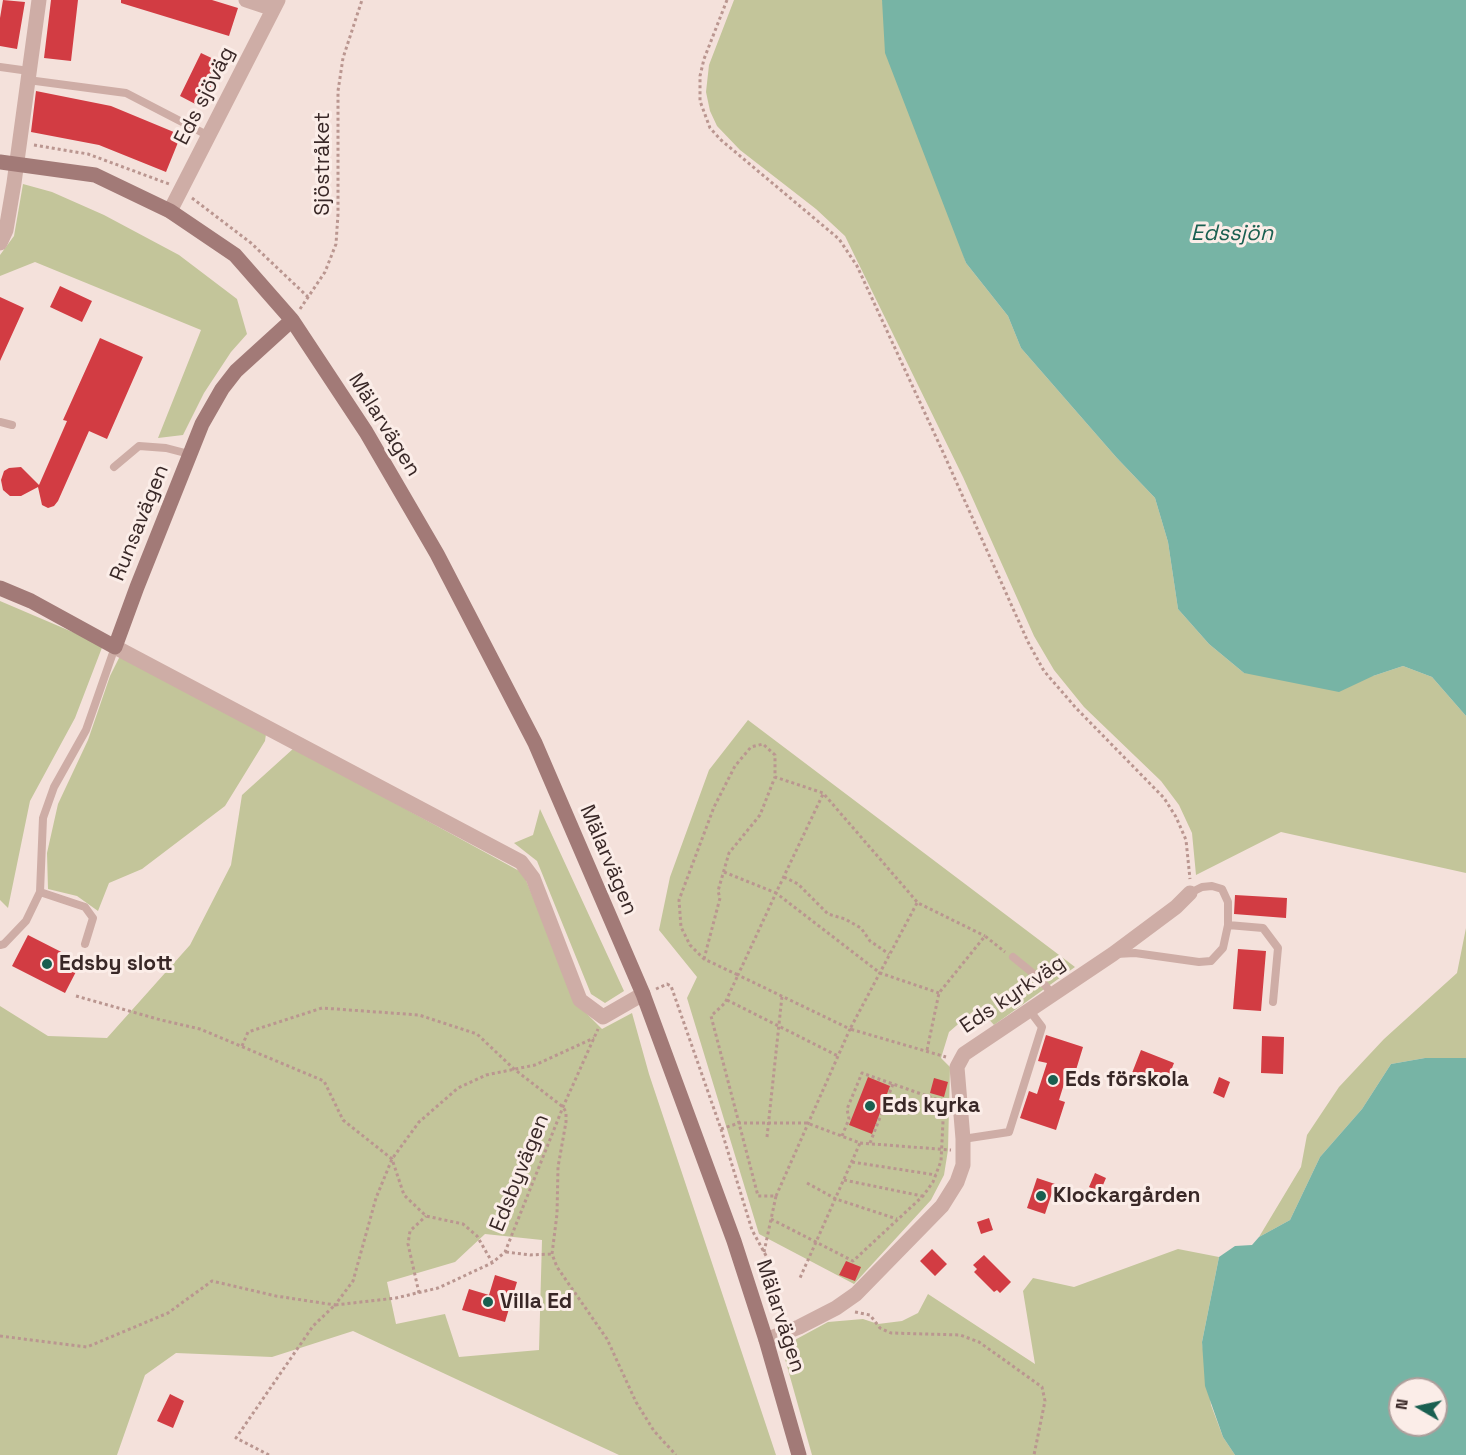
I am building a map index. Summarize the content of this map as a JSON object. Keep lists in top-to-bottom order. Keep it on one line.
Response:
{"streets":{"main road":["Mälarvägen","Runsavägen"],"street":["Eds sjöväg","Eds kyrkväg"],"path":["Sjöstråket","Edsbyvägen"]},"crossings":[["Eds sjöväg","Mälarvägen"],["Sjöstråket","Mälarvägen"],["Sjöstråket","Runsavägen"],["Mälarvägen","Runsavägen"],["Mälarvägen","Eds kyrkväg"]],"water":["Edssjön"],"places":["Edsby slott","Eds förskola","Eds kyrka","Klockargården","Villa Ed"],"north":"left"}
